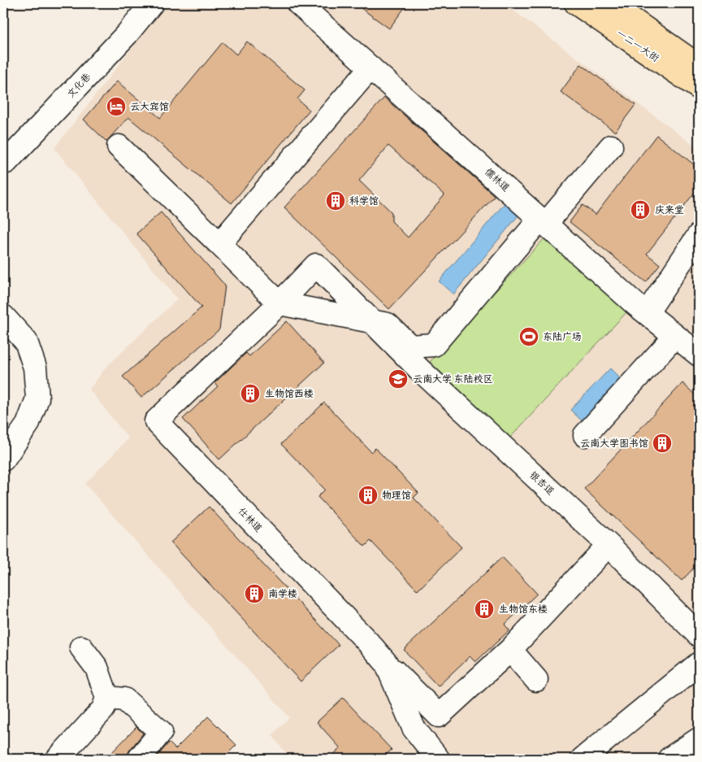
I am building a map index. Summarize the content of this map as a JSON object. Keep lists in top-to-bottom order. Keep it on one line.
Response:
{"streets":{"main road":["一二一大街"],"street":["文化巷","儒林道","银杏道","仕林道"]},"crossings":[["银杏道","仕林道"]],"places":{"hotel":["云大宾馆"],"building":["科学馆","庆来堂","生物馆西楼","云南大学图书馆","物理馆","南学楼","生物馆东楼"],"sports":["东陆广场"],"school or university":["云南大学 东陆校区"]}}
